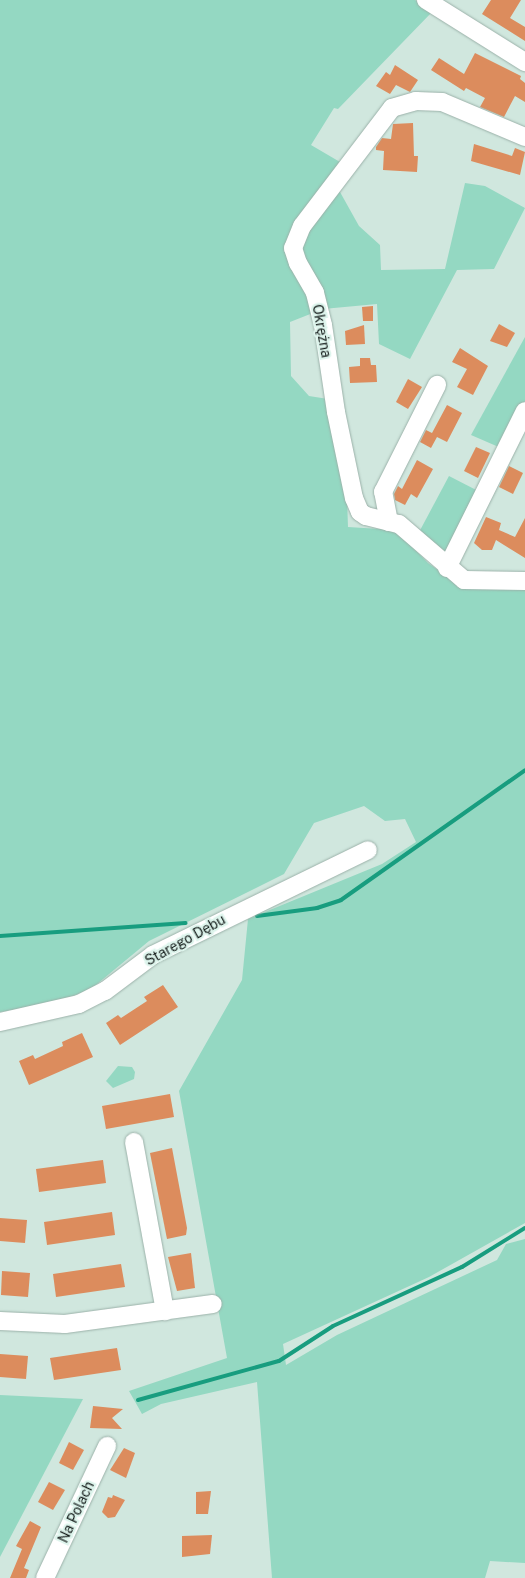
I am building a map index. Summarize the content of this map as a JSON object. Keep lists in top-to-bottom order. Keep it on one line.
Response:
{"streets":{"street":["Okrężna","Starego Dębu","Na Polach"]}}
